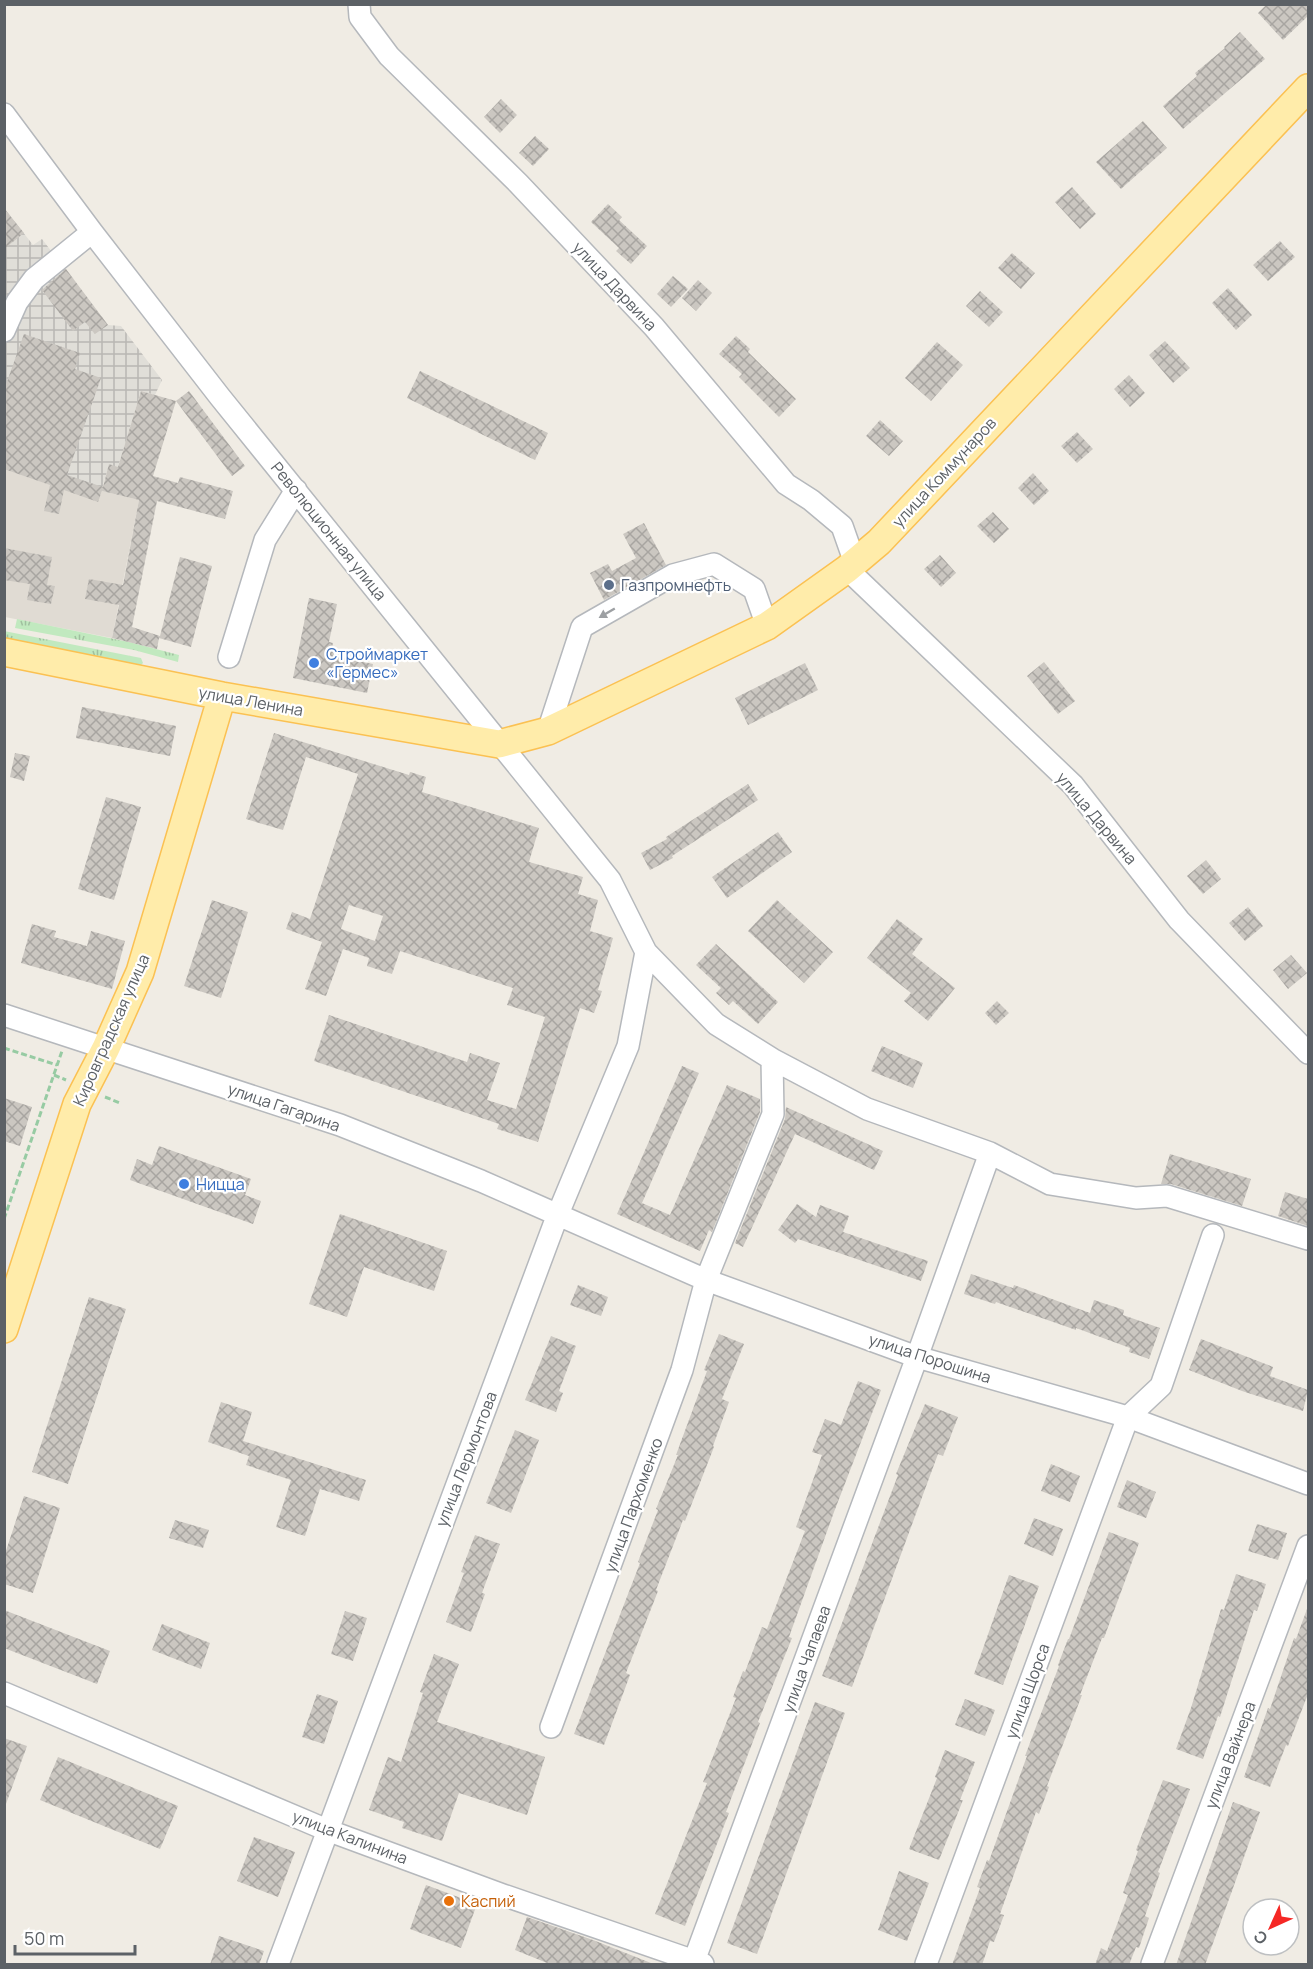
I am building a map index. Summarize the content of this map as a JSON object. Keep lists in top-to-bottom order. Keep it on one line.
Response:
{"streets":{"main road":["улица Коммунаров","улица Ленина","Кировградская улица"],"street":["улица Дарвина","Революционная улица","улица Гагарина","улица Порошина","улица Лермонтова","улица Пархоменко","улица Чапаева","улица Щорса","улица Вайнера","улица Калинина"]},"crossings":[["улица Дарвина","улица Коммунаров"],["улица Коммунаров","Революционная улица"],["улица Коммунаров","улица Ленина"],["Революционная улица","улица Ленина"],["Революционная улица","улица Лермонтова"],["Революционная улица","улица Пархоменко"],["Революционная улица","улица Чапаева"],["улица Ленина","Кировградская улица"],["Кировградская улица","улица Гагарина"],["улица Гагарина","улица Порошина"],["улица Гагарина","улица Лермонтова"],["улица Порошина","улица Лермонтова"],["улица Порошина","улица Пархоменко"],["улица Порошина","улица Чапаева"],["улица Порошина","улица Щорса"],["улица Лермонтова","улица Калинина"],["улица Чапаева","улица Калинина"]],"places":["Газпромнефть","Строймаркет «Гермес»","Ницца","Каспий"],"scale_bar":"50 m","north":"bottom left"}
